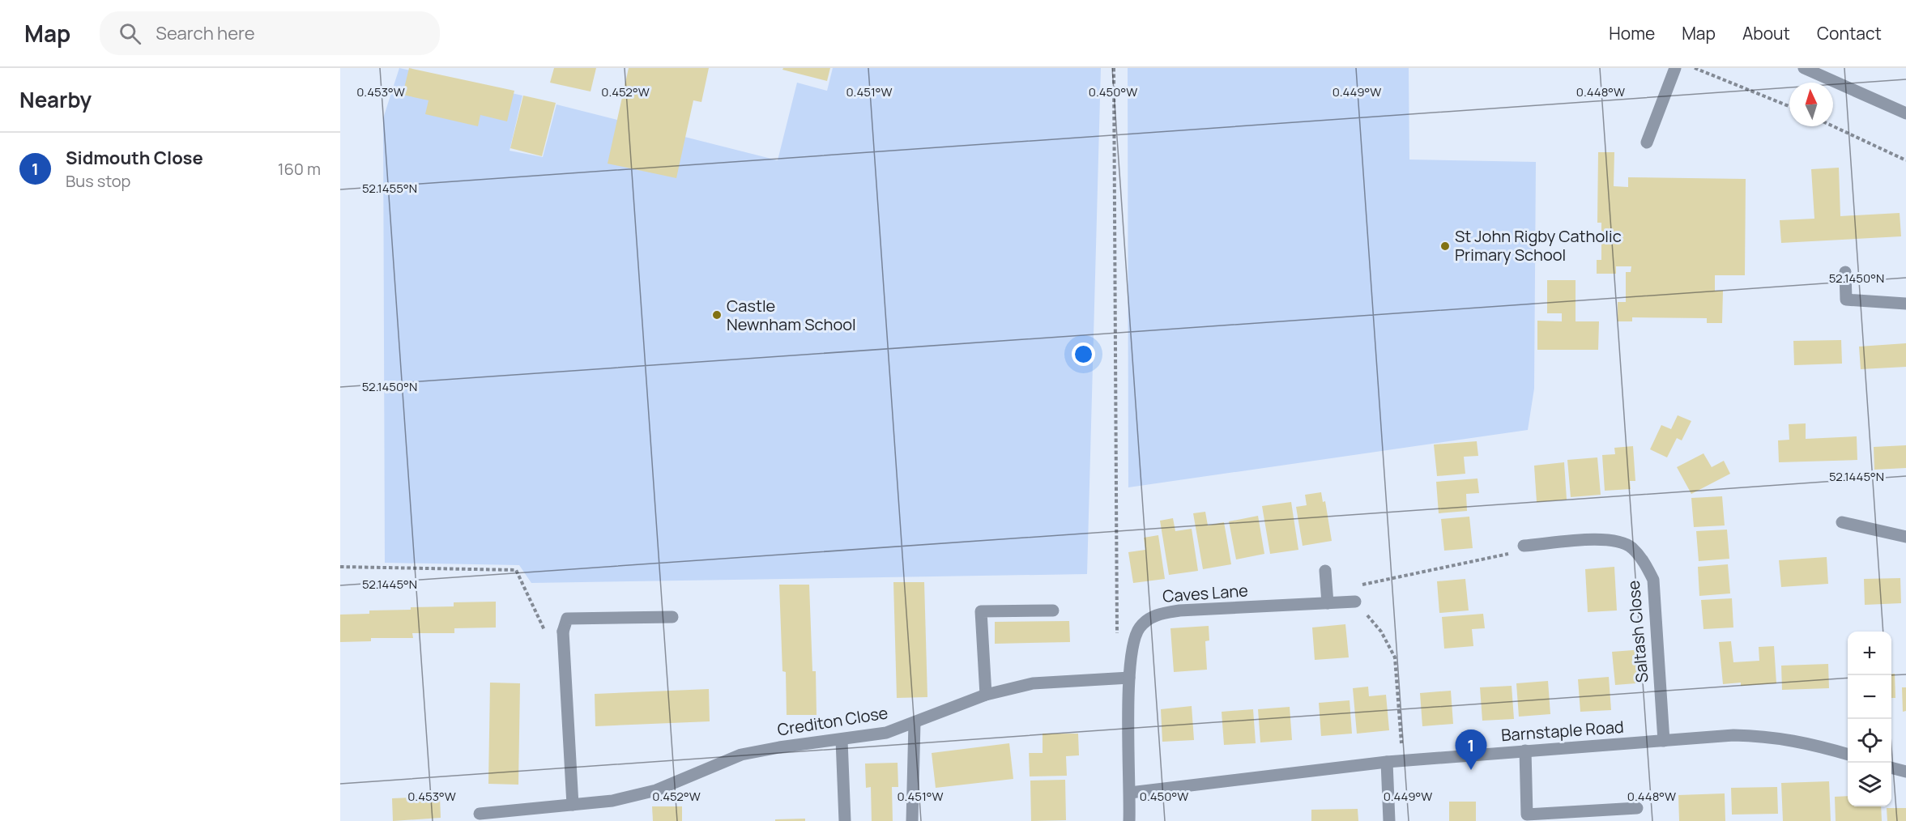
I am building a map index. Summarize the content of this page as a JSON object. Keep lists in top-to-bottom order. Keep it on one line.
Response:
{"streets":{"street":["Caves Lane","Saltash Close","Crediton Close","Barnstaple Road"]},"crossings":[["Caves Lane","Crediton Close"],["Caves Lane","Barnstaple Road"],["Saltash Close","Barnstaple Road"]],"places":["St John Rigby Catholic Primary School","Castle Newnham School"],"north":"top","page":{"header":"Map","search":"Search here","nav":["Home","Map","About","Contact"],"heading":"Nearby","list":[{"mark":"1","name":"Sidmouth Close","note":"Bus stop","value":"160 m"}],"map_buttons":["+","−"],"pins":"1"},"coordinates":["0.453°W","0.452°W","0.451°W","0.450°W","0.449°W","0.448°W","52.1455°N","52.1450°N","52.1445°N"]}
